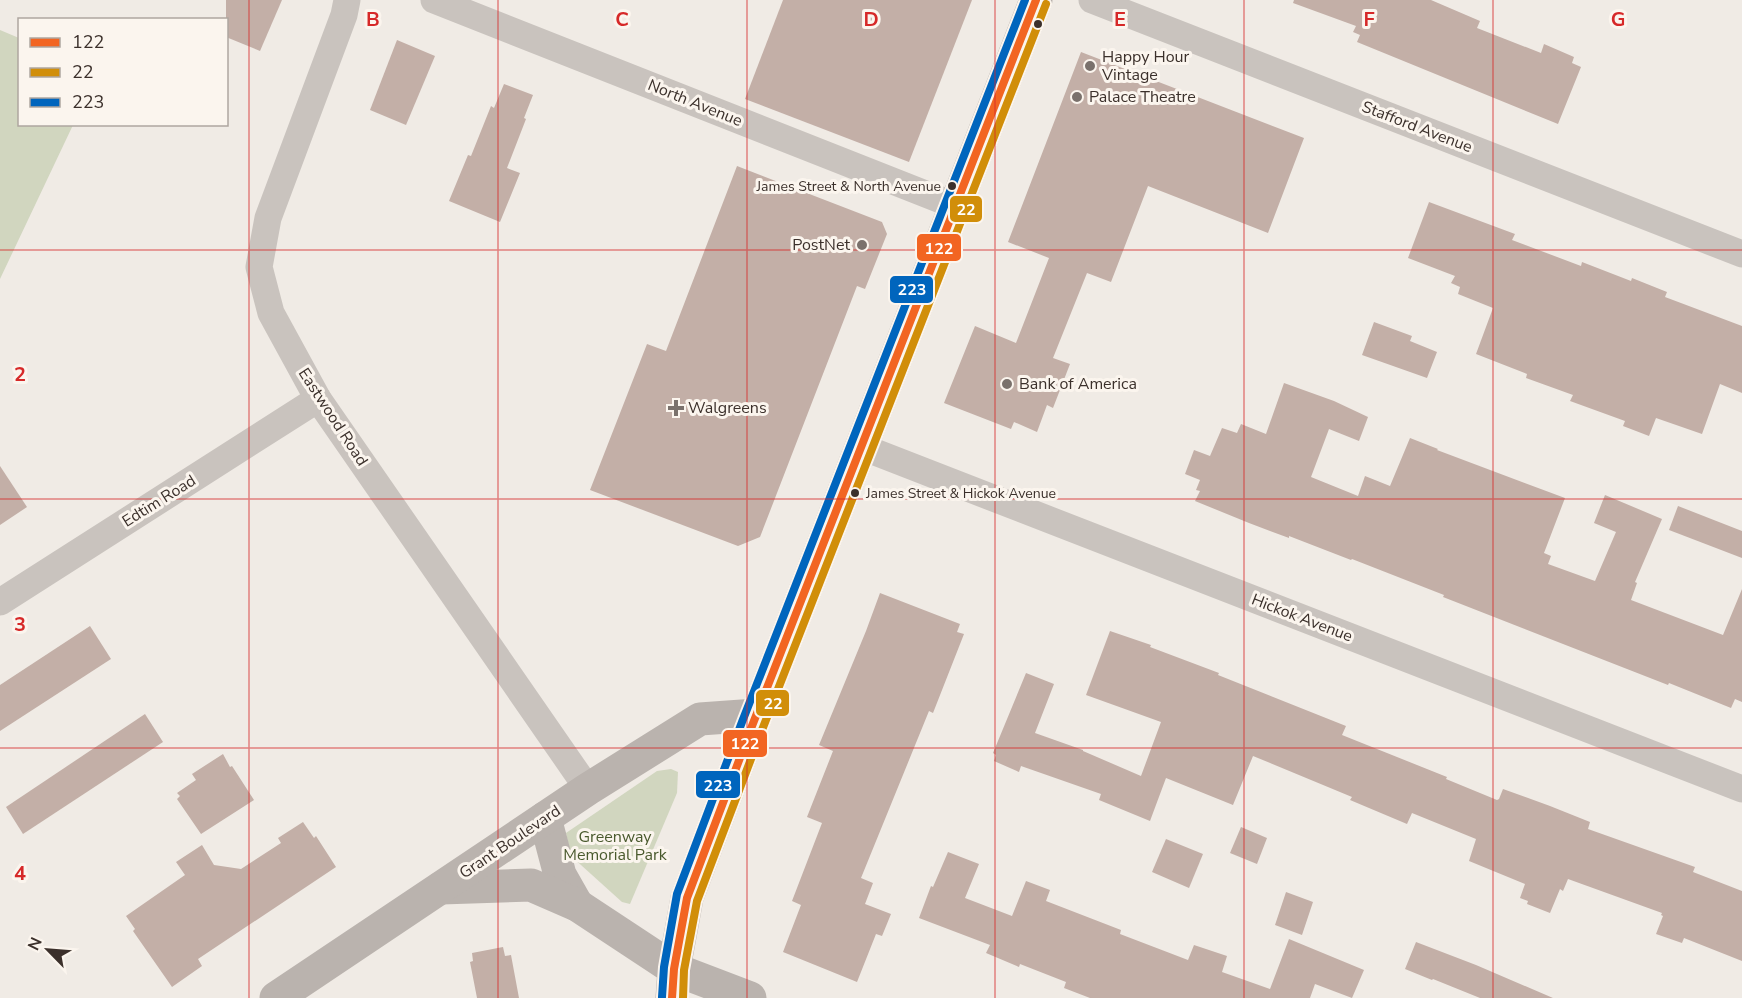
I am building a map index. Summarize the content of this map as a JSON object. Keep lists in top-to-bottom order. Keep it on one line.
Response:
{"streets":{"street":["North Avenue","Stafford Avenue","Eastwood Road","Edtim Road","Hickok Avenue","Grant Boulevard"]},"crossings":[["Eastwood Road","Edtim Road"],["Eastwood Road","Grant Boulevard"]],"parks":["Greenway Memorial Park"],"places":{"other":["Happy Hour Vintage","Palace Theatre","James Street & North Avenue","PostNet","Bank of America","James Street & Hickok Avenue"],"health":["Walgreens"]},"lines":["transit line 122","transit line 223","transit line 22"],"legend":["122","22","223"],"north":"top left","grid":{"columns":["B","C","D","E","F","G"],"rows":["2","3","4"]}}
